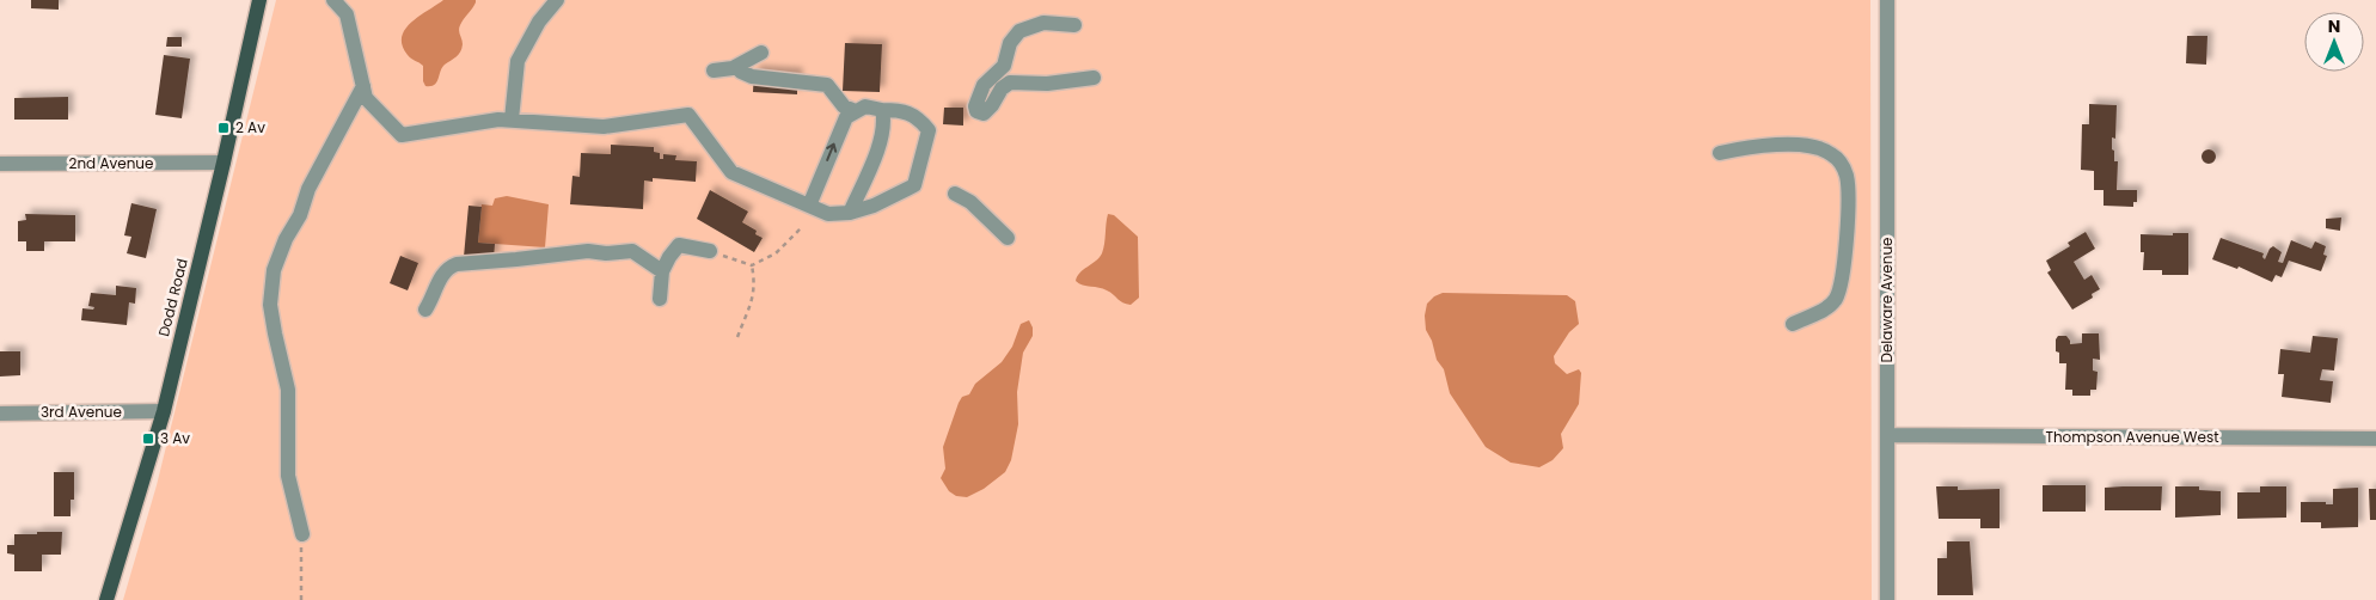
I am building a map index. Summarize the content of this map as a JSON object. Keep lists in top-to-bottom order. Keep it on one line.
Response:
{"streets":{"main road":["Dodd Road"],"street":["2nd Avenue","Delaware Avenue","3rd Avenue","Thompson Avenue West"]},"crossings":[["2nd Avenue","Dodd Road"],["Dodd Road","3rd Avenue"],["Delaware Avenue","Thompson Avenue West"]],"places":{"transit":["2 Av","3 Av"]},"north":"top"}
